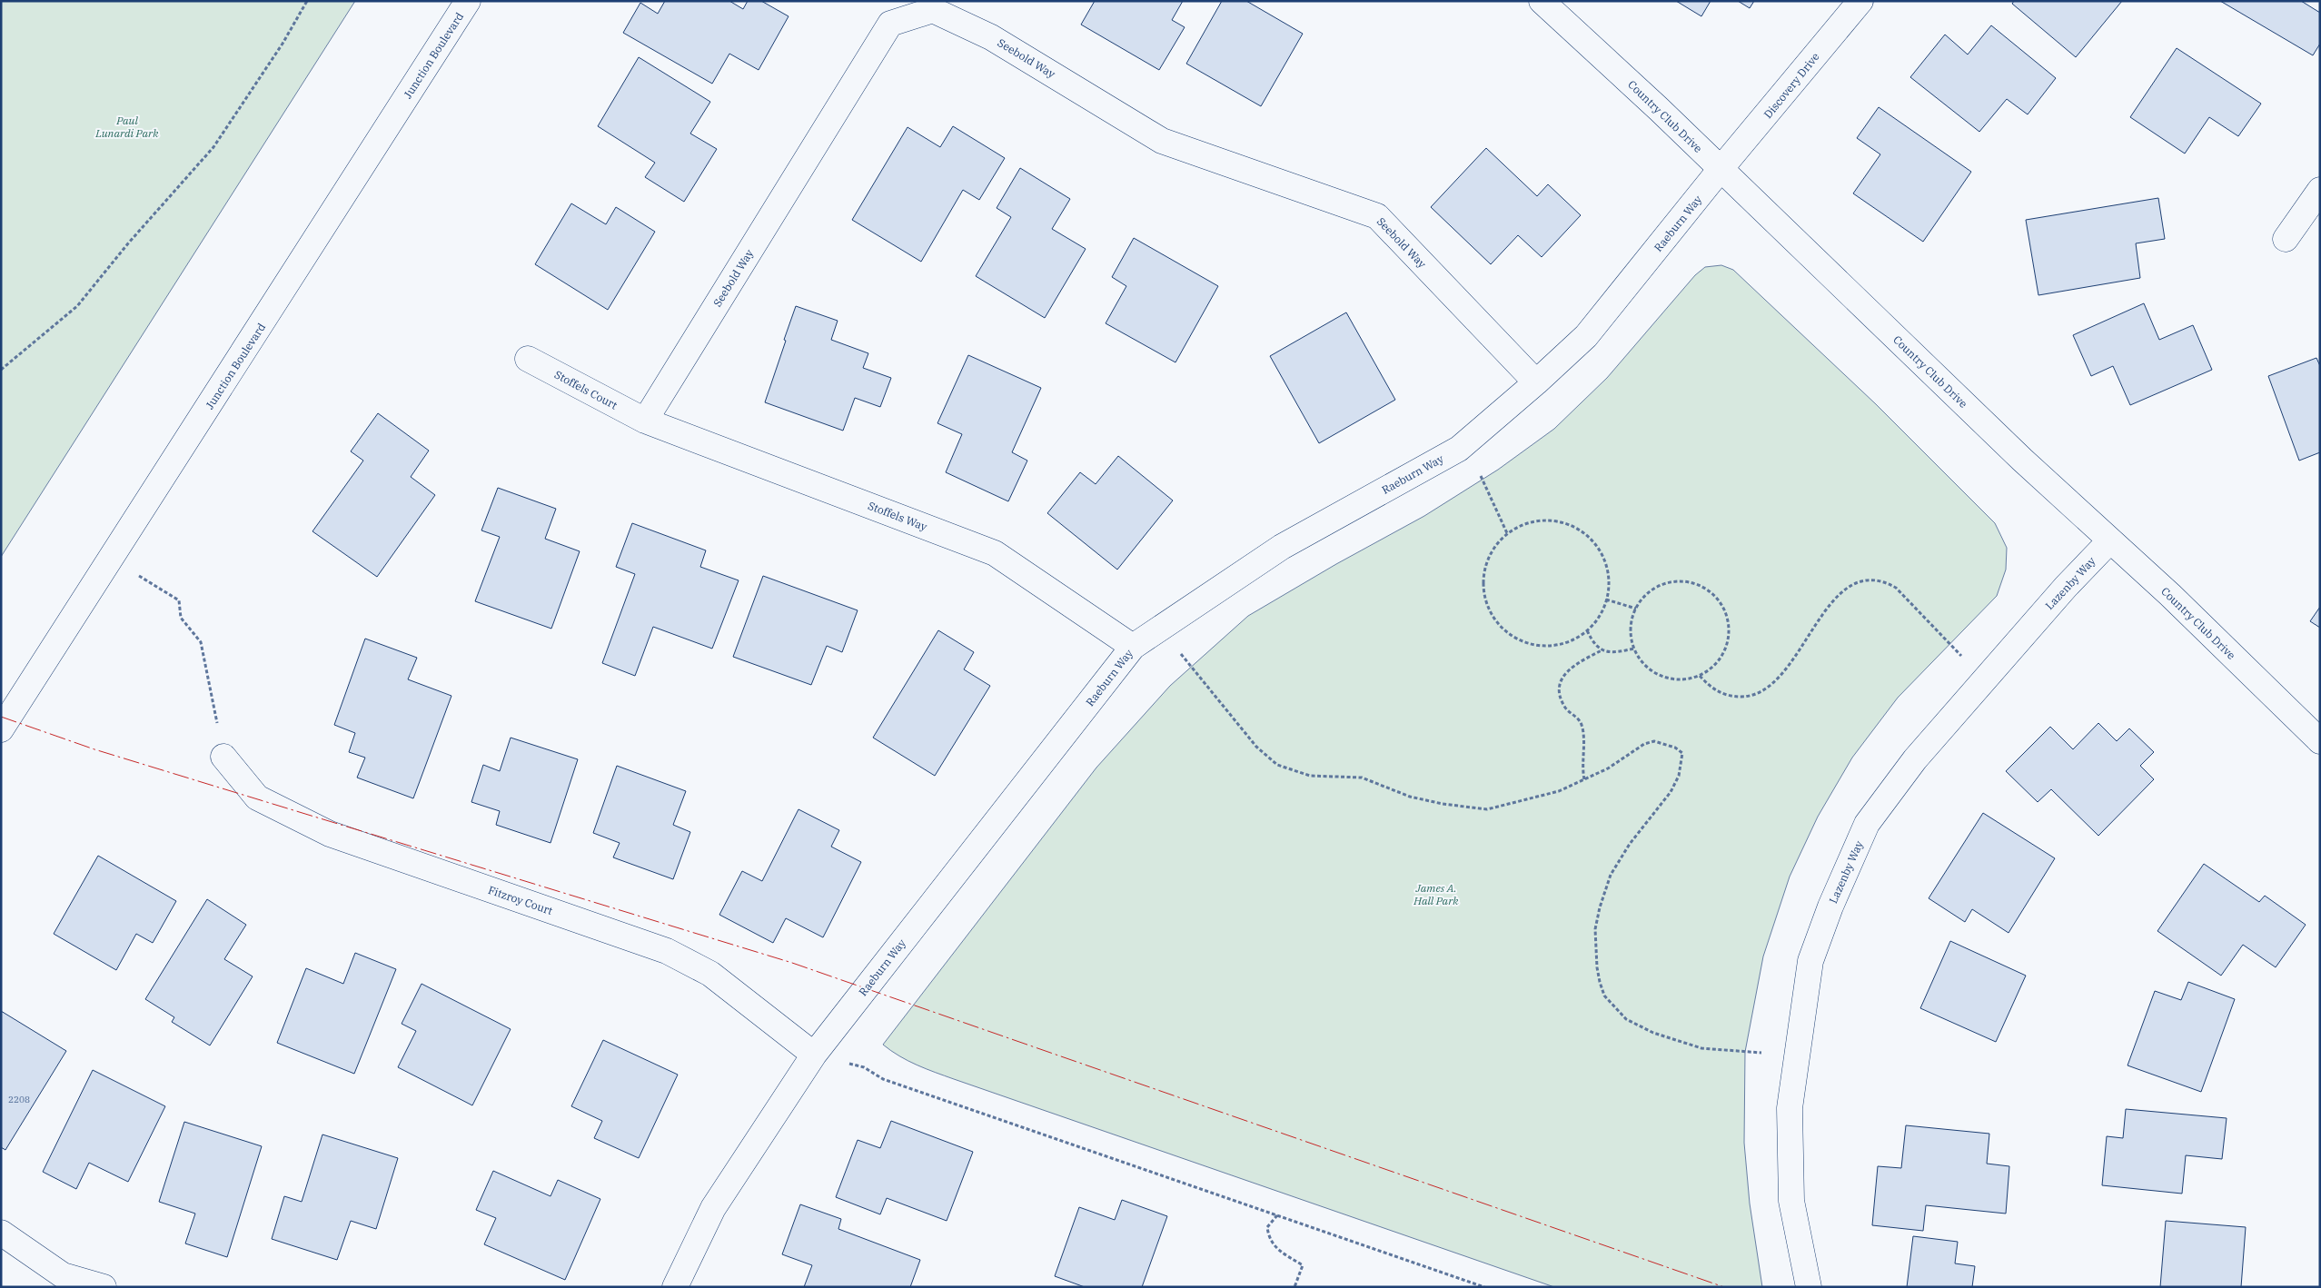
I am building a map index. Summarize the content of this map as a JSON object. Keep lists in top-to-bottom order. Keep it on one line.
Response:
{"streets":{"street":["Junction Boulevard","Seebold Way","Discovery Drive","Country Club Drive","Raeburn Way","Stoffels Court","Stoffels Way","Lazenby Way","Fitzroy Court"]},"crossings":[["Seebold Way","Raeburn Way"],["Seebold Way","Stoffels Court"],["Seebold Way","Stoffels Way"],["Discovery Drive","Country Club Drive"],["Discovery Drive","Raeburn Way"],["Country Club Drive","Raeburn Way"],["Country Club Drive","Lazenby Way"],["Raeburn Way","Stoffels Way"],["Raeburn Way","Fitzroy Court"],["Stoffels Court","Stoffels Way"]],"parks":["Paul Lunardi Park","James A. Hall Park"],"house_numbers":["2208"]}
